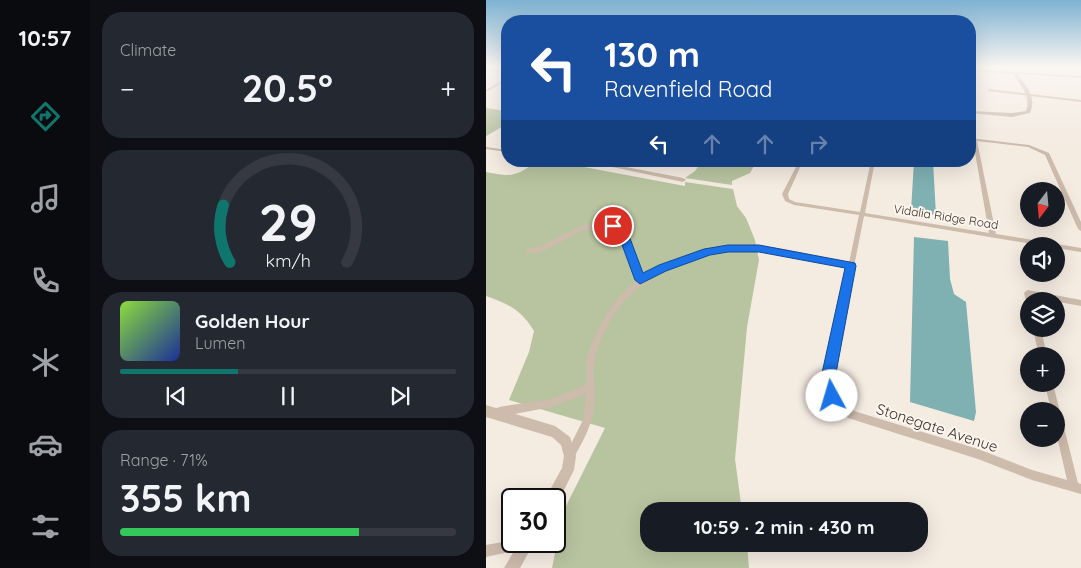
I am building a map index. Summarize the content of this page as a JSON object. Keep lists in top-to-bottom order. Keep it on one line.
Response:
{"streets":{"street":["Vidalia Ridge Road","Stonegate Avenue"]},"crossings":[["Vidalia Ridge Road","Stonegate Avenue"]],"north":"bottom","page":{"tabs":"10:57","tile":["Climate",["Range · 71%","355 km"]],"turn":["130 m","Ravenfield Road"],"heat":["−","20.5°","+"],"map_buttons":["+","−"],"song":["Golden Hour","Lumen"],"limit":"30","trip":"10:59 · 2 min · 430 m","gauge":["29","km/h"]}}
